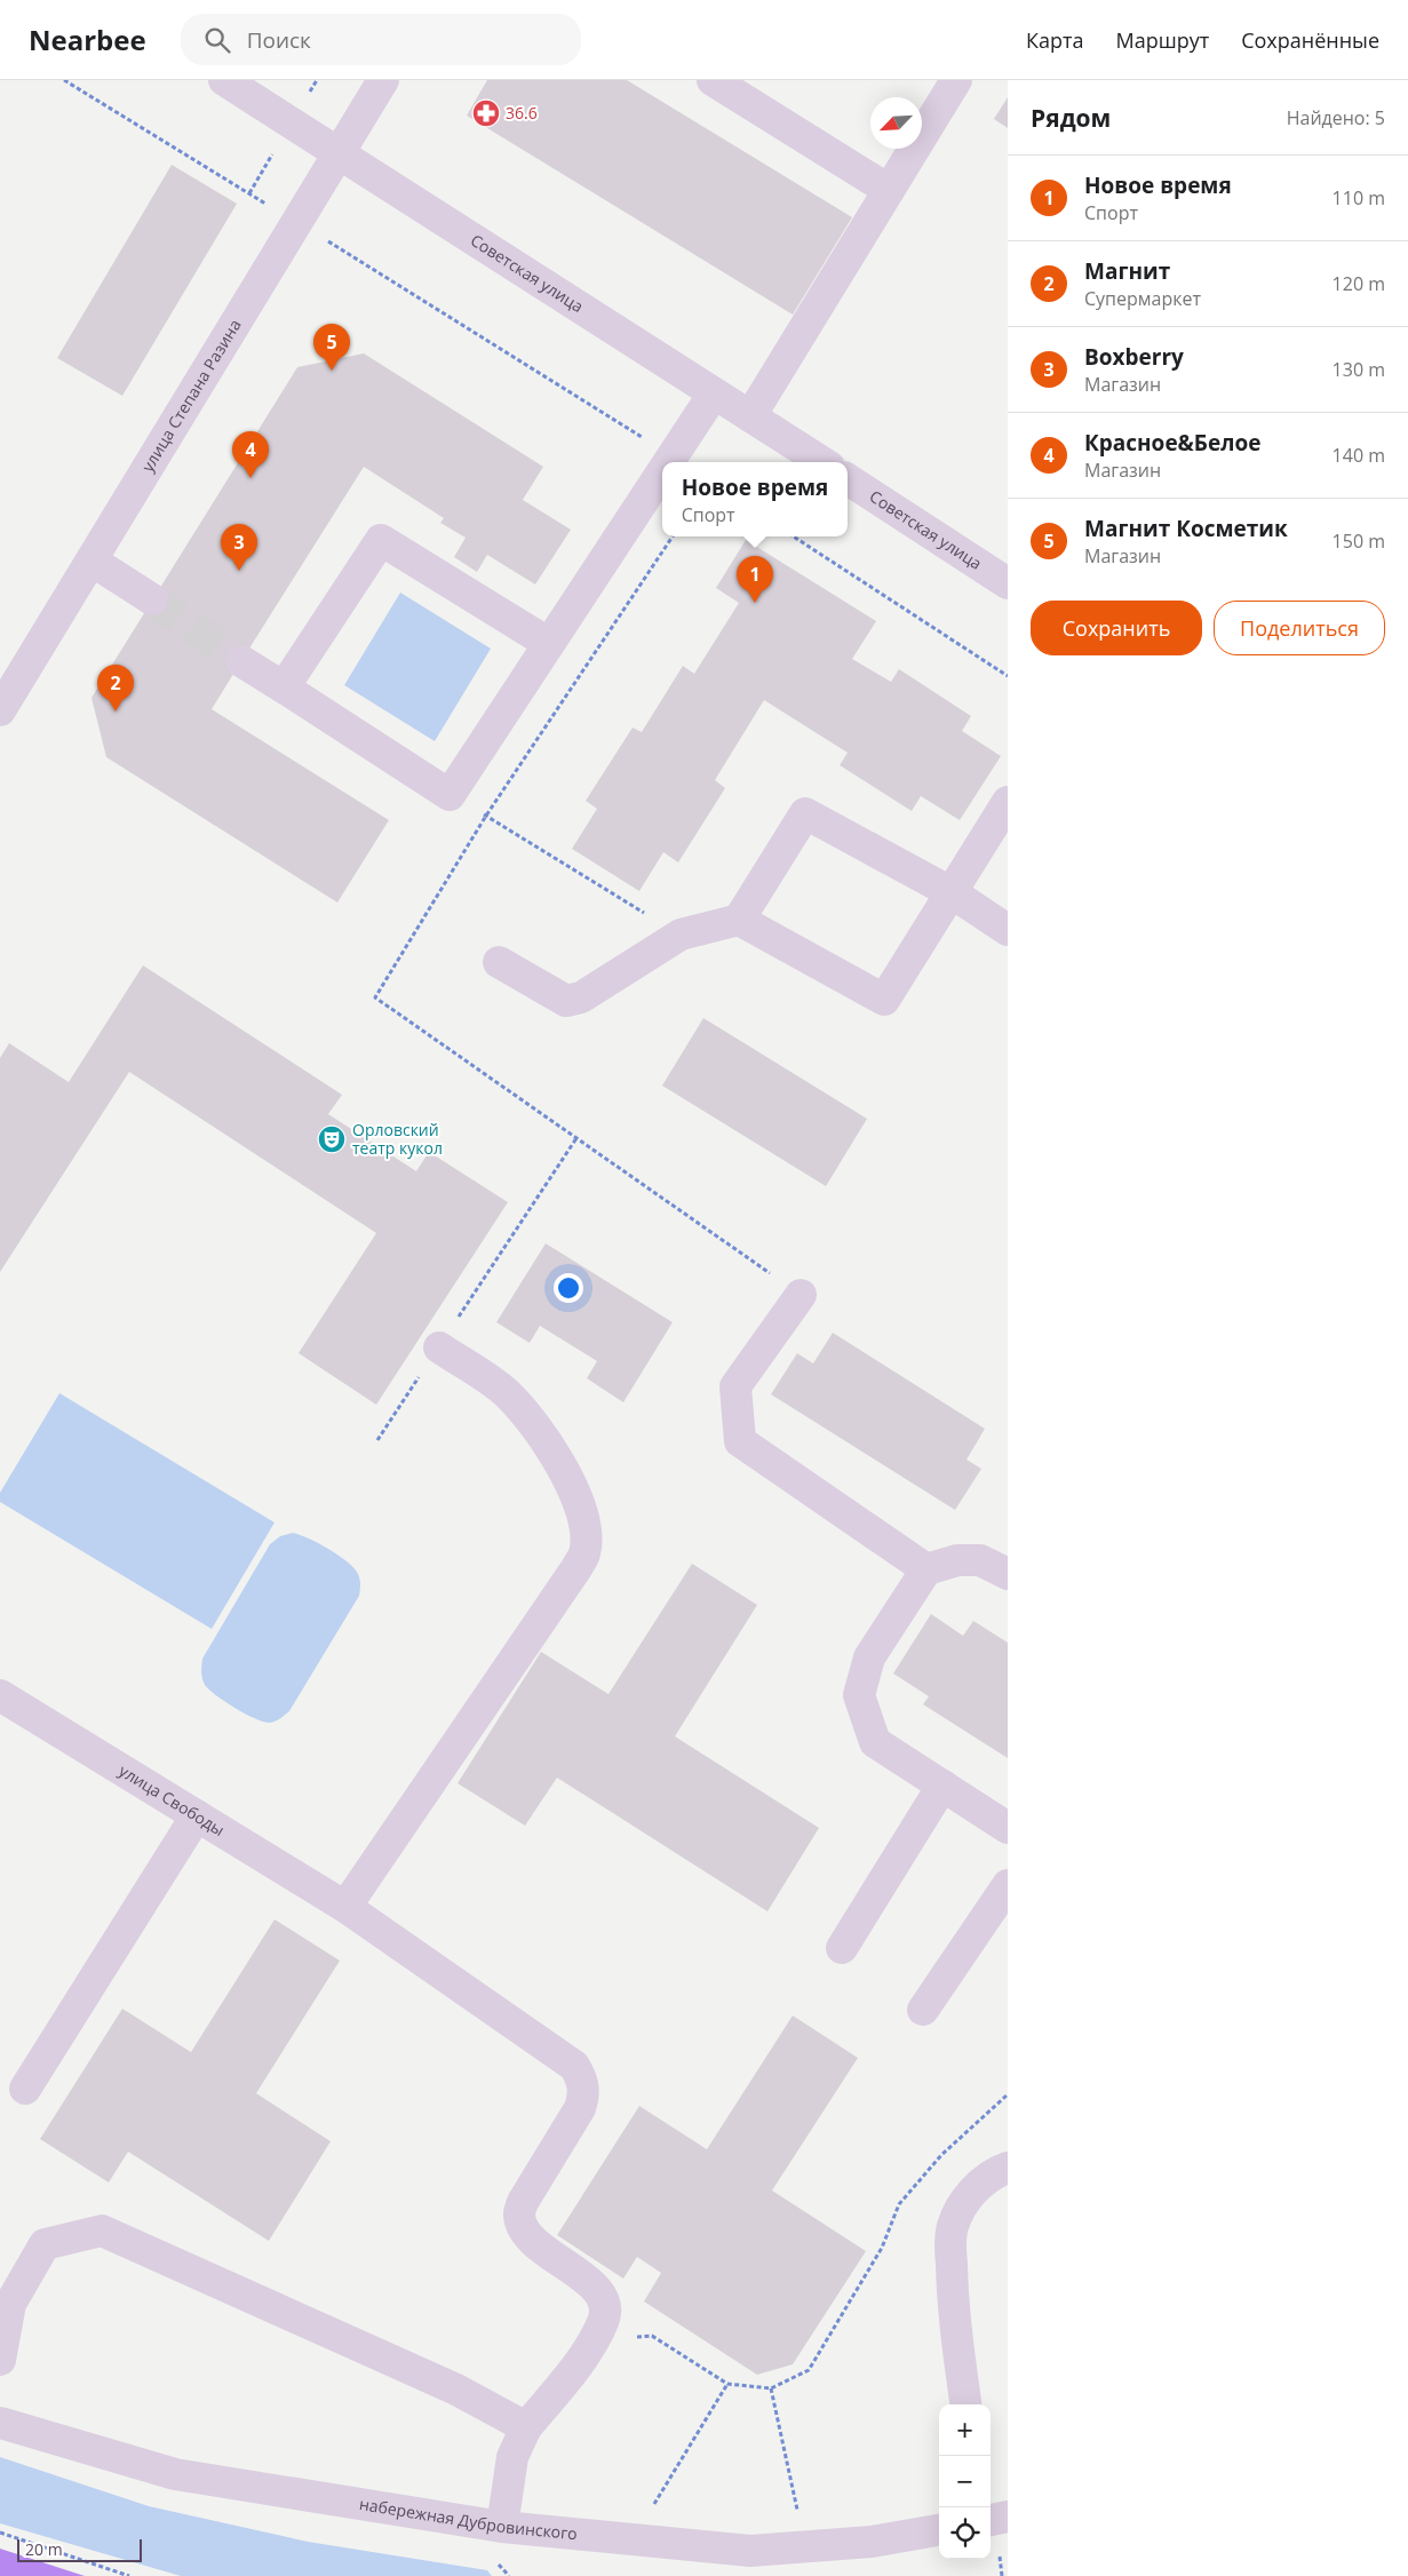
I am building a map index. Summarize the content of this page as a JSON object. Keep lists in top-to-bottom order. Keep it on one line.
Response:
{"streets":{"street":["Советская улица","улица Степана Разина","улица Свободы","набережная Дубровинского"]},"crossings":[["Советская улица","улица Степана Разина"]],"places":{"pharmacy":["36.6"],"theatre":["Орловский театр кукол"]},"scale_bar":"20 m","north":"bottom left","page":{"header":"Nearbee","search":"Поиск","nav":["Карта","Маршрут","Сохранённые"],"heading":["Рядом","Найдено: 5"],"list":[{"mark":"1","name":"Новое время","note":"Спорт","value":"110 m"},{"mark":"2","name":"Магнит","note":"Супермаркет","value":"120 m"},{"mark":"3","name":"Boxberry","note":"Магазин","value":"130 m"},{"mark":"4","name":"Красное&Белое","note":"Магазин","value":"140 m"},{"mark":"5","name":"Магнит Косметик","note":"Магазин","value":"150 m"}],"pins":["5","4","3","1","2"],"popup":["Новое время","Спорт"],"buttons":["Сохранить","Поделиться"],"map_buttons":["+","−"],"scale":"20 m"}}
